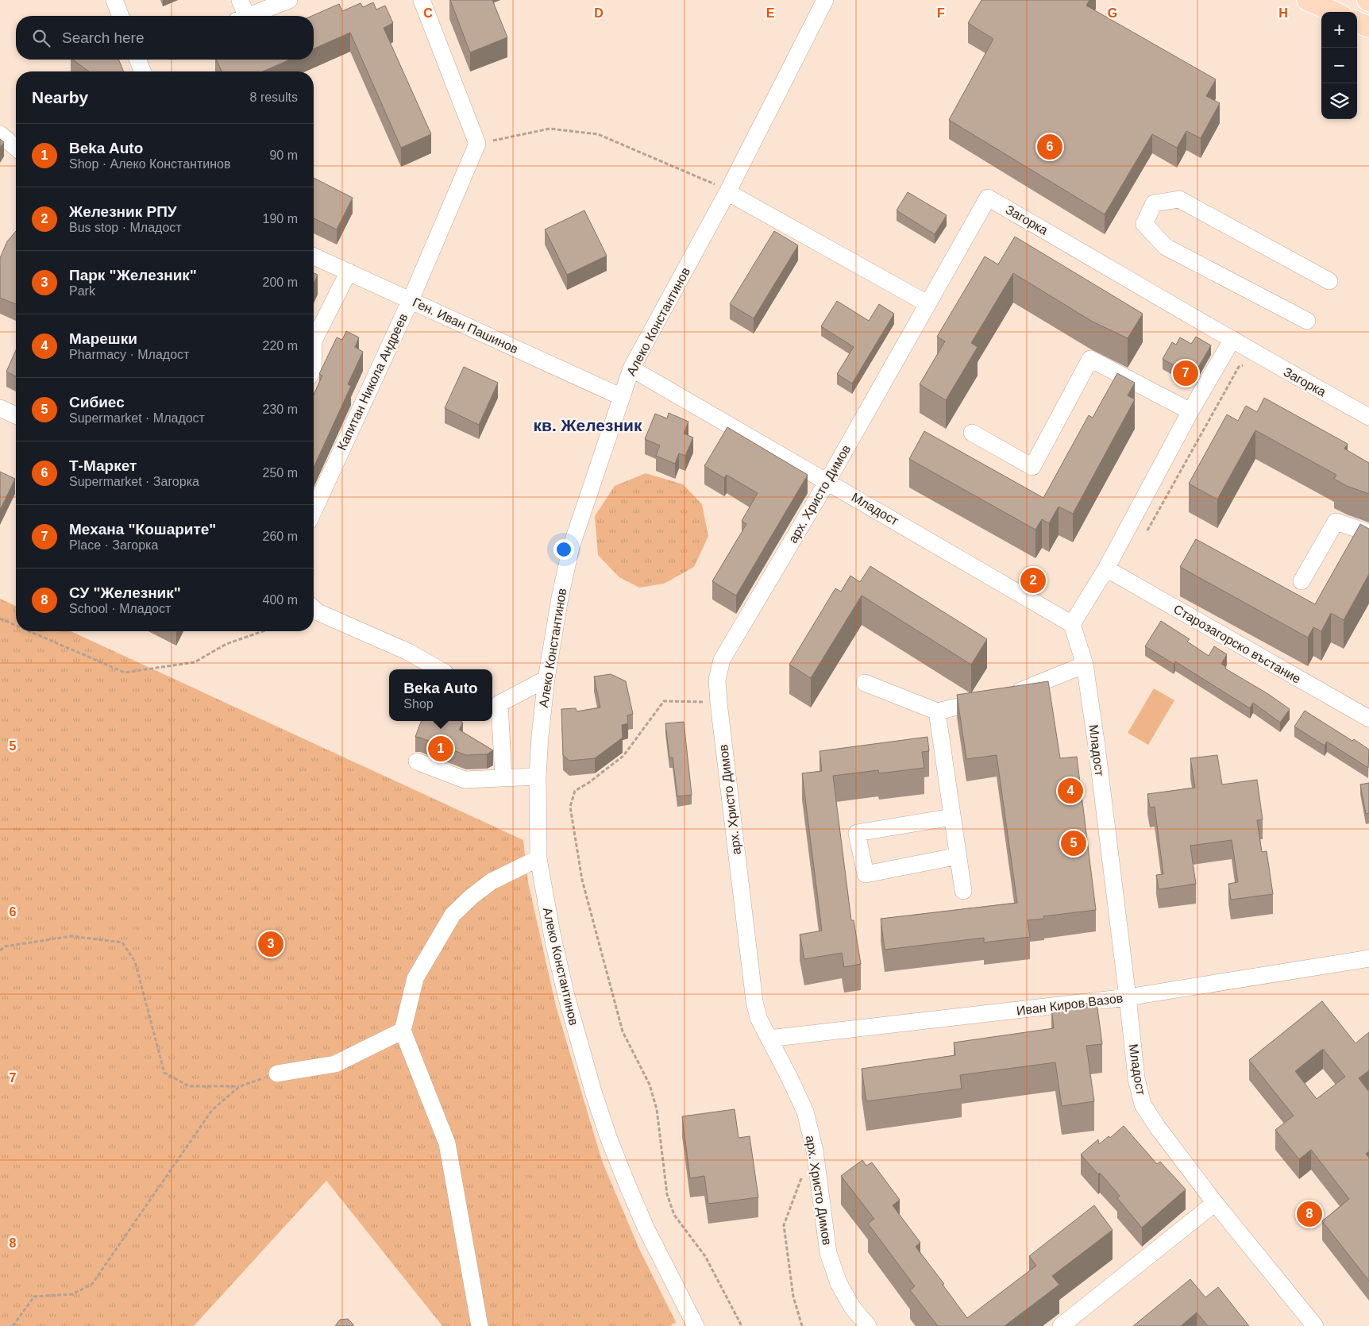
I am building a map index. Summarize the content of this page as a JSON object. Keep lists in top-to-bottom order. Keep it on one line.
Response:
{"streets":{"street":["Загорка","Алеко Константинов","Ген. Иван Пашинов","Капитан Никола Андреев","арх. Христо Димов","Младост","Старозагорско въстание","Иван Киров Вазов"]},"crossings":[["Загорка","арх. Христо Димов"],["Алеко Константинов","Ген. Иван Пашинов"],["Алеко Константинов","Младост"],["Ген. Иван Пашинов","Капитан Никола Андреев"],["арх. Христо Димов","Младост"],["арх. Христо Димов","Иван Киров Вазов"],["Младост","Иван Киров Вазов"]],"districts":["кв. Железник"],"page":{"map_buttons":["+","−"],"search":"Search here","heading":["Nearby","8 results"],"list":[{"mark":"1","name":"Beka Auto","note":"Shop · Алеко Константинов","value":"90 m"},{"mark":"2","name":"Железник РПУ","note":"Bus stop · Младост","value":"190 m"},{"mark":"3","name":"Парк \"Железник\"","note":"Park","value":"200 m"},{"mark":"4","name":"Марешки","note":"Pharmacy · Младост","value":"220 m"},{"mark":"5","name":"Сибиес","note":"Supermarket · Младост","value":"230 m"},{"mark":"6","name":"Т-Маркет","note":"Supermarket · Загорка","value":"250 m"},{"mark":"7","name":"Механа \"Кошарите\"","note":"Place · Загорка","value":"260 m"},{"mark":"8","name":"СУ \"Железник\"","note":"School · Младост","value":"400 m"}],"pins":["6","7","2","1","4","5","3","8"],"popup":["Beka Auto","Shop"]},"grid":{"columns":["C","D","E","F","G","H"],"rows":["5","6","7","8"]}}
